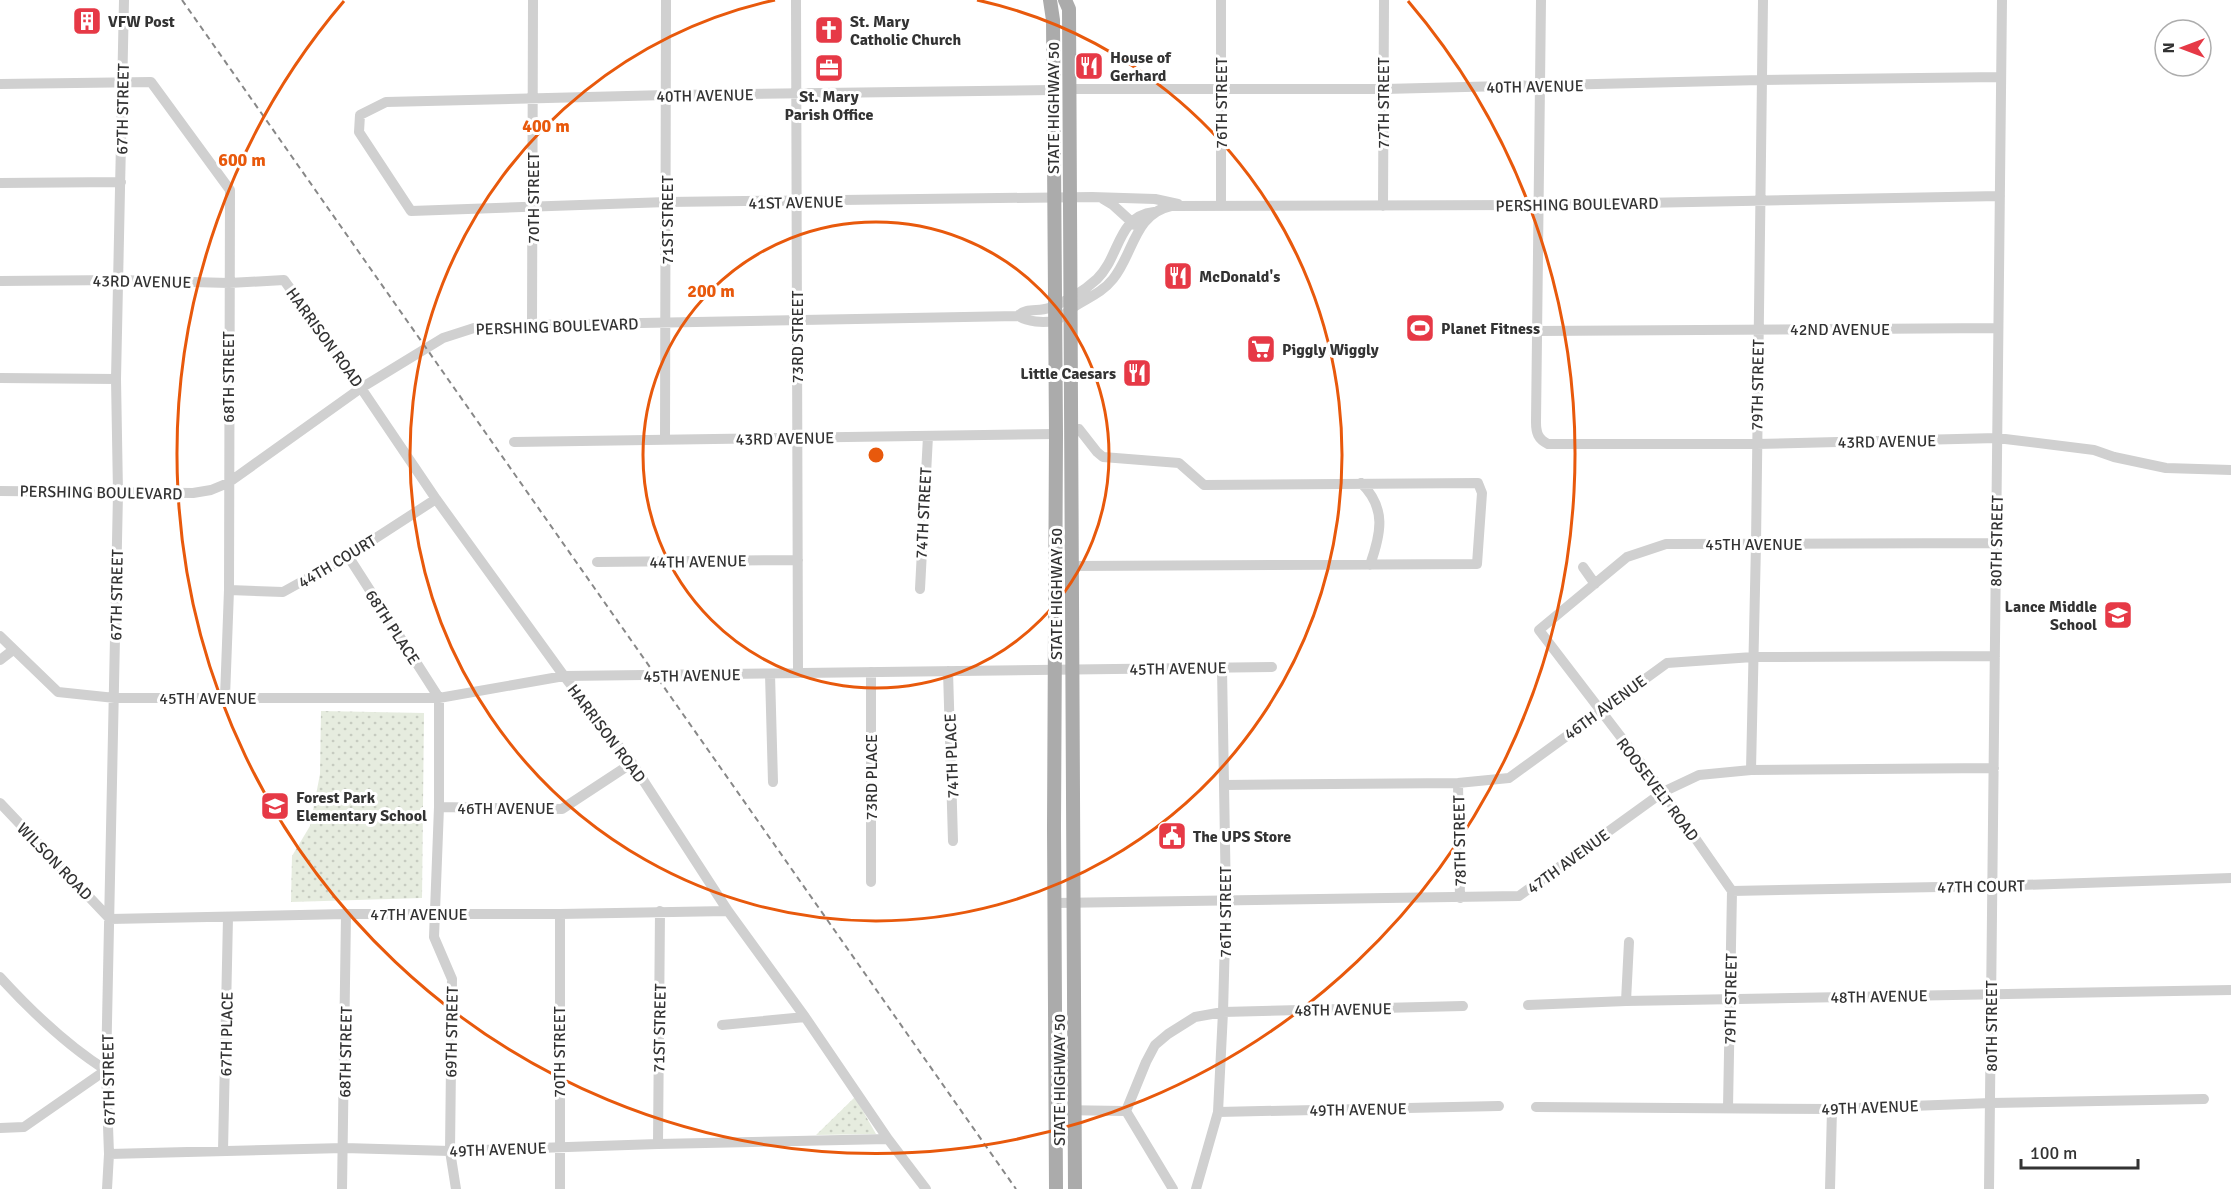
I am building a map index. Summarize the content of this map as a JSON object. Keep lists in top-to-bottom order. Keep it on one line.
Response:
{"streets":{"main road":["STATE HIGHWAY 50"],"street":["40TH AVENUE","76TH STREET","77TH STREET","67TH STREET","70TH STREET","41ST AVENUE","PERSHING BOULEVARD","71ST STREET","43RD AVENUE","42ND AVENUE","HARRISON ROAD","73RD STREET","68TH STREET","79TH STREET","74TH STREET","80TH STREET","45TH AVENUE","44TH COURT","44TH AVENUE","68TH PLACE","46TH AVENUE","74TH PLACE","73RD PLACE","ROOSEVELT ROAD","78TH STREET","WILSON ROAD","47TH AVENUE","47TH COURT","48TH AVENUE","69TH STREET","67TH PLACE","49TH AVENUE"]},"crossings":[["40TH AVENUE","76TH STREET"],["40TH AVENUE","77TH STREET"],["40TH AVENUE","STATE HIGHWAY 50"],["40TH AVENUE","70TH STREET"],["40TH AVENUE","41ST AVENUE"],["40TH AVENUE","71ST STREET"],["40TH AVENUE","73RD STREET"],["40TH AVENUE","79TH STREET"],["40TH AVENUE","80TH STREET"],["76TH STREET","PERSHING BOULEVARD"],["76TH STREET","45TH AVENUE"],["76TH STREET","46TH AVENUE"],["76TH STREET","47TH AVENUE"],["76TH STREET","48TH AVENUE"],["76TH STREET","49TH AVENUE"],["77TH STREET","PERSHING BOULEVARD"],["STATE HIGHWAY 50","41ST AVENUE"],["STATE HIGHWAY 50","PERSHING BOULEVARD"],["STATE HIGHWAY 50","43RD AVENUE"],["STATE HIGHWAY 50","45TH AVENUE"],["STATE HIGHWAY 50","47TH AVENUE"],["67TH STREET","PERSHING BOULEVARD"],["67TH STREET","43RD AVENUE"],["67TH STREET","68TH STREET"],["67TH STREET","45TH AVENUE"],["67TH STREET","WILSON ROAD"],["67TH STREET","47TH AVENUE"],["67TH STREET","49TH AVENUE"],["70TH STREET","41ST AVENUE"],["70TH STREET","PERSHING BOULEVARD"],["70TH STREET","47TH AVENUE"],["70TH STREET","49TH AVENUE"],["41ST AVENUE","PERSHING BOULEVARD"],["41ST AVENUE","71ST STREET"],["41ST AVENUE","73RD STREET"],["PERSHING BOULEVARD","71ST STREET"],["PERSHING BOULEVARD","HARRISON ROAD"],["PERSHING BOULEVARD","73RD STREET"],["PERSHING BOULEVARD","68TH STREET"],["PERSHING BOULEVARD","79TH STREET"],["PERSHING BOULEVARD","80TH STREET"],["71ST STREET","43RD AVENUE"],["71ST STREET","47TH AVENUE"],["71ST STREET","49TH AVENUE"],["43RD AVENUE","42ND AVENUE"],["43RD AVENUE","HARRISON ROAD"],["43RD AVENUE","73RD STREET"],["43RD AVENUE","68TH STREET"],["43RD AVENUE","79TH STREET"],["43RD AVENUE","74TH STREET"],["43RD AVENUE","80TH STREET"],["42ND AVENUE","79TH STREET"],["42ND AVENUE","80TH STREET"],["HARRISON ROAD","45TH AVENUE"],["HARRISON ROAD","44TH COURT"],["HARRISON ROAD","46TH AVENUE"],["HARRISON ROAD","47TH AVENUE"],["HARRISON ROAD","49TH AVENUE"],["73RD STREET","45TH AVENUE"],["73RD STREET","44TH AVENUE"],["68TH STREET","45TH AVENUE"],["68TH STREET","44TH COURT"],["68TH STREET","47TH AVENUE"],["68TH STREET","49TH AVENUE"],["79TH STREET","45TH AVENUE"],["79TH STREET","46TH AVENUE"],["79TH STREET","ROOSEVELT ROAD"],["79TH STREET","47TH AVENUE"],["79TH STREET","47TH COURT"],["79TH STREET","48TH AVENUE"],["79TH STREET","49TH AVENUE"],["80TH STREET","45TH AVENUE"],["80TH STREET","46TH AVENUE"],["80TH STREET","47TH AVENUE"],["80TH STREET","47TH COURT"],["80TH STREET","48TH AVENUE"],["80TH STREET","49TH AVENUE"],["45TH AVENUE","68TH PLACE"],["45TH AVENUE","74TH PLACE"],["45TH AVENUE","73RD PLACE"],["45TH AVENUE","ROOSEVELT ROAD"],["45TH AVENUE","69TH STREET"],["44TH COURT","68TH PLACE"],["68TH PLACE","69TH STREET"],["46TH AVENUE","ROOSEVELT ROAD"],["46TH AVENUE","78TH STREET"],["46TH AVENUE","69TH STREET"],["ROOSEVELT ROAD","47TH AVENUE"],["ROOSEVELT ROAD","47TH COURT"],["78TH STREET","47TH AVENUE"],["WILSON ROAD","47TH AVENUE"],["47TH AVENUE","69TH STREET"],["47TH AVENUE","67TH PLACE"],["69TH STREET","49TH AVENUE"],["67TH PLACE","49TH AVENUE"]],"places":{"building":["VFW Post"],"church":["St. Mary Catholic Church"],"restaurant":["House of Gerhard","McDonald's","Little Caesars"],"office":["St. Mary Parish Office"],"sports":["Planet Fitness"],"supermarket":["Piggly Wiggly"],"school or university":["Lance Middle School","Forest Park Elementary School"],"public building":["The UPS Store"]},"scale_bar":"100 m","north":"left","rings":["400 m","600 m","200 m"]}
